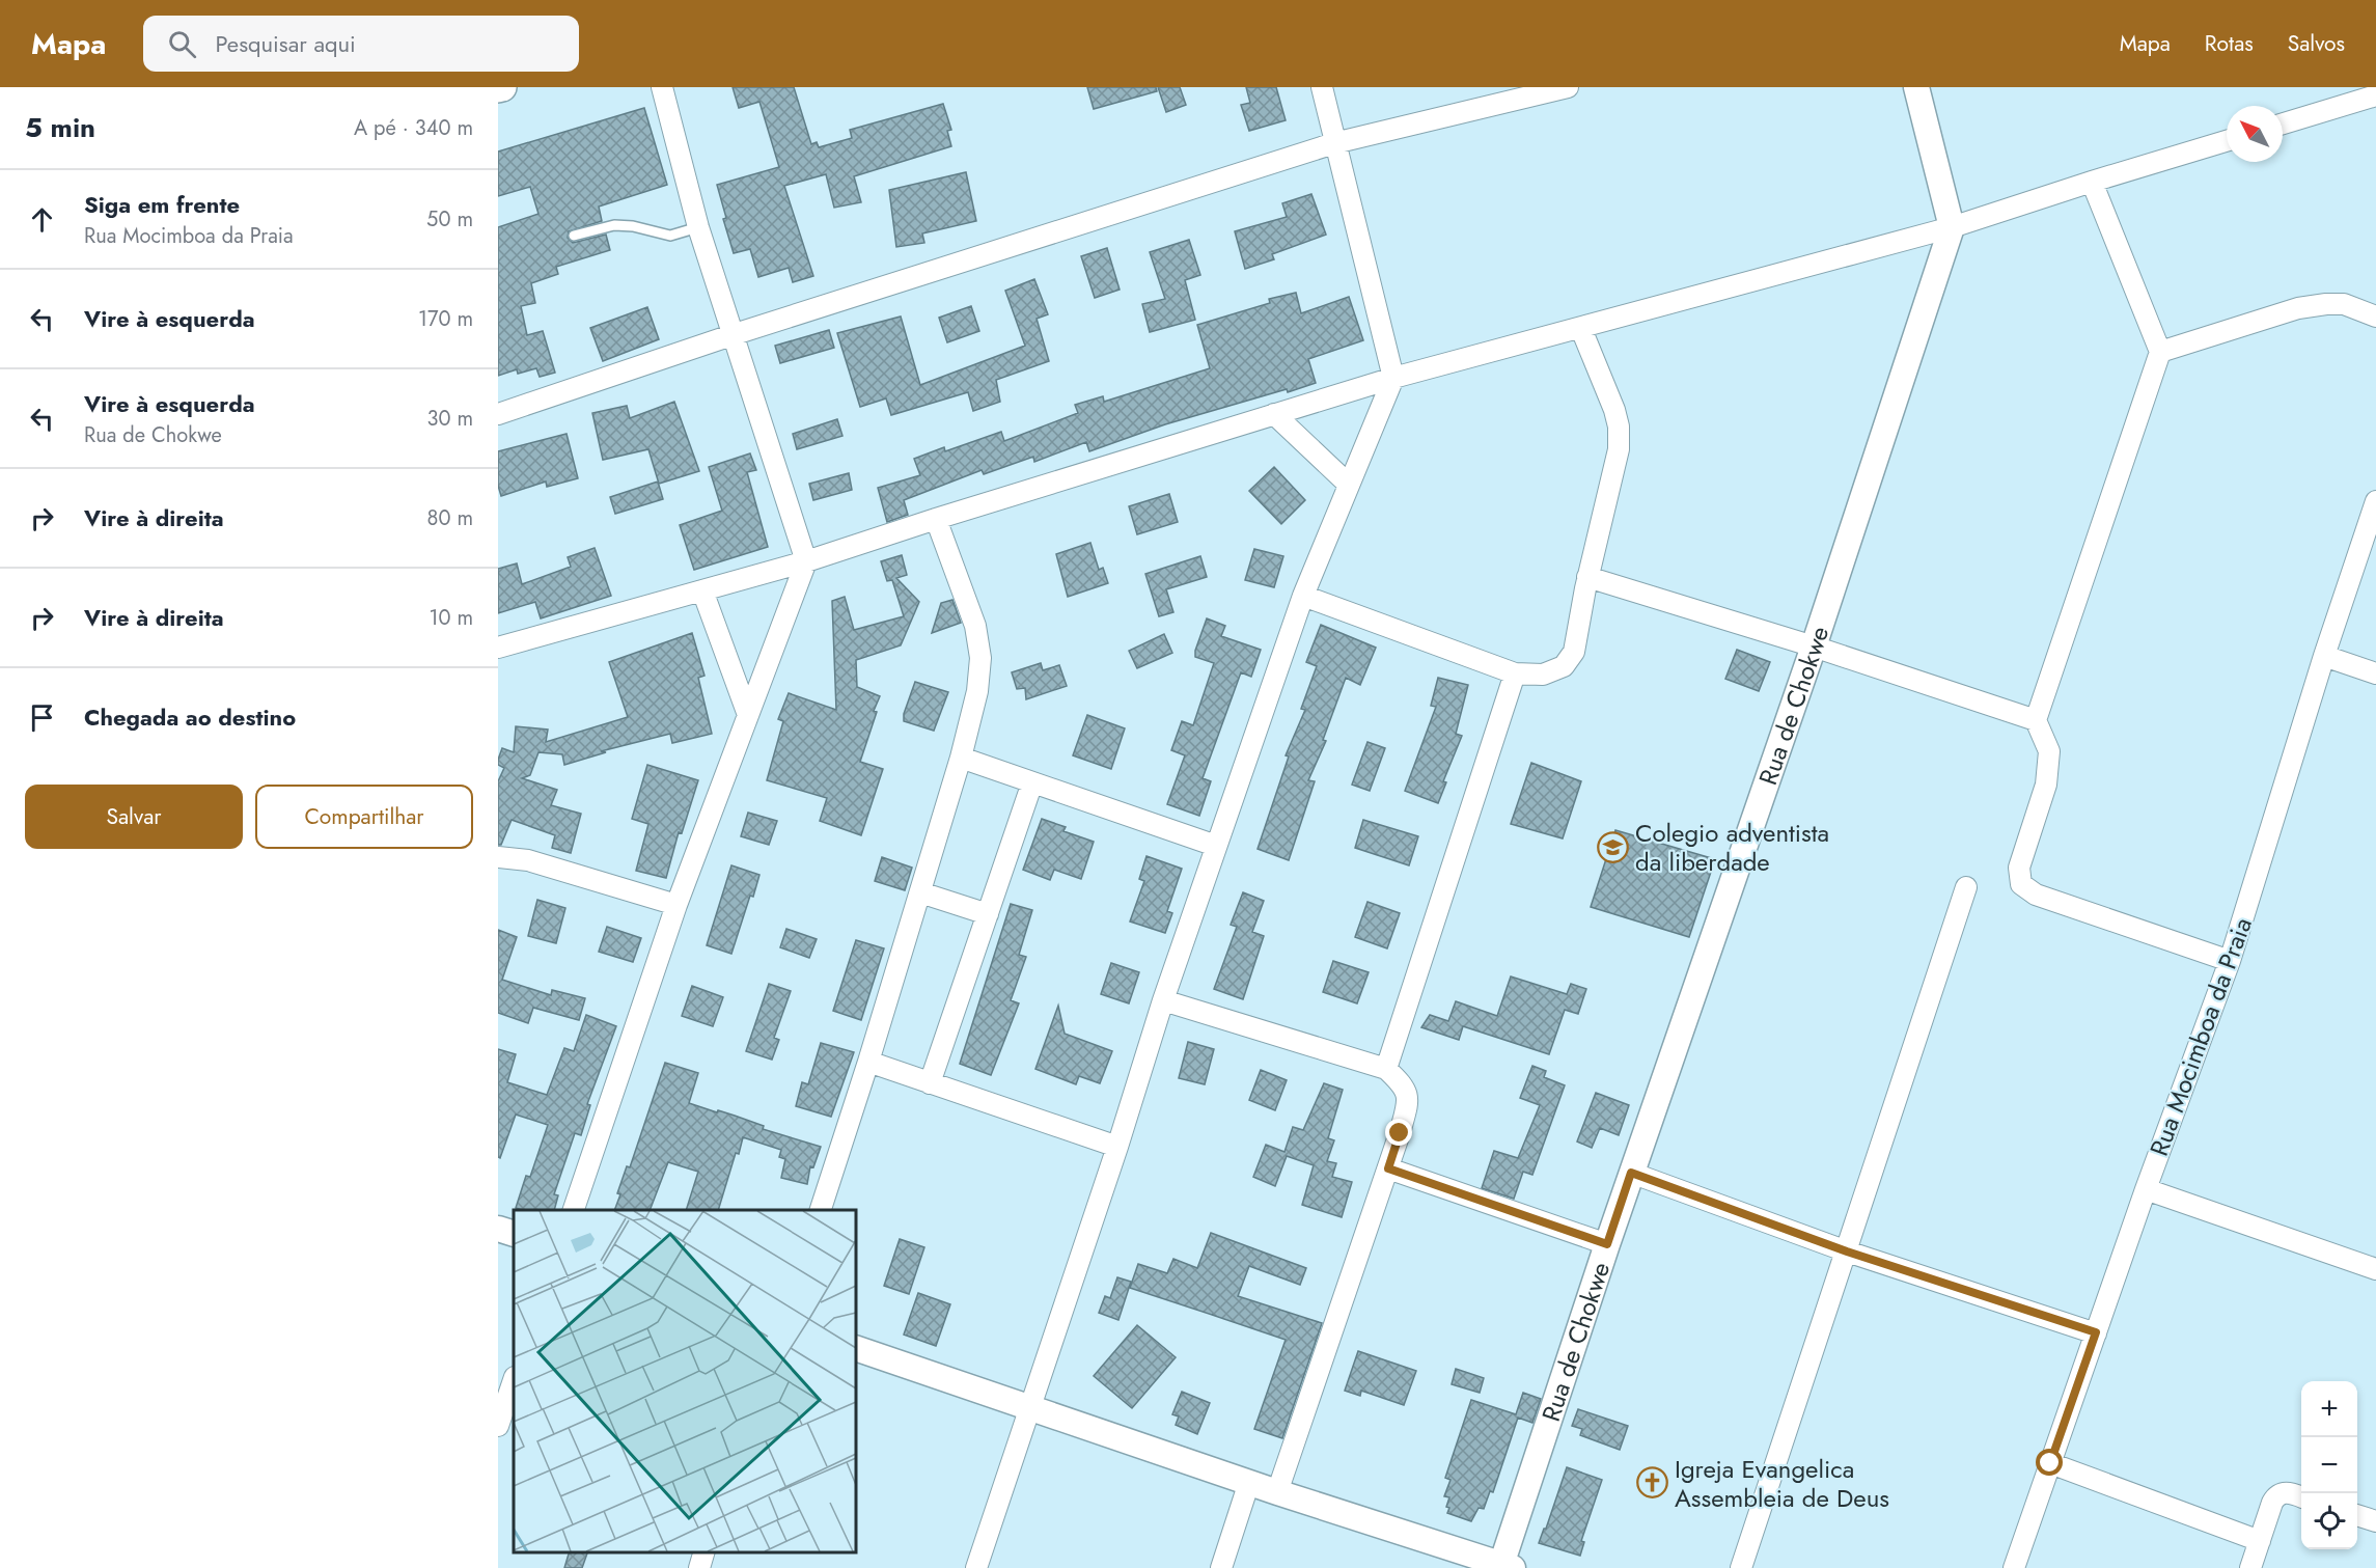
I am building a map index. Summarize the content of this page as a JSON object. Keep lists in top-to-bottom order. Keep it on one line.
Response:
{"streets":{"street":["Rua de Chokwe","Rua Mocimboa da Praia"]},"places":{"school or university":["Colegio adventista da liberdade"],"church":["Igreja Evangelica Assembleia de Deus"]},"north":"top left","page":{"header":"Mapa","search":"Pesquisar aqui","nav":["Mapa","Rotas","Salvos"],"heading":["5 min","A pé · 340 m"],"list":[["Siga em frente","Rua Mocimboa da Praia","50 m"],["Vire à esquerda","170 m"],["Vire à esquerda","Rua de Chokwe","30 m"],["Vire à direita","80 m"],["Vire à direita","10 m"],"Chegada ao destino"],"buttons":["Salvar","Compartilhar"],"map_buttons":["+","−"]}}
